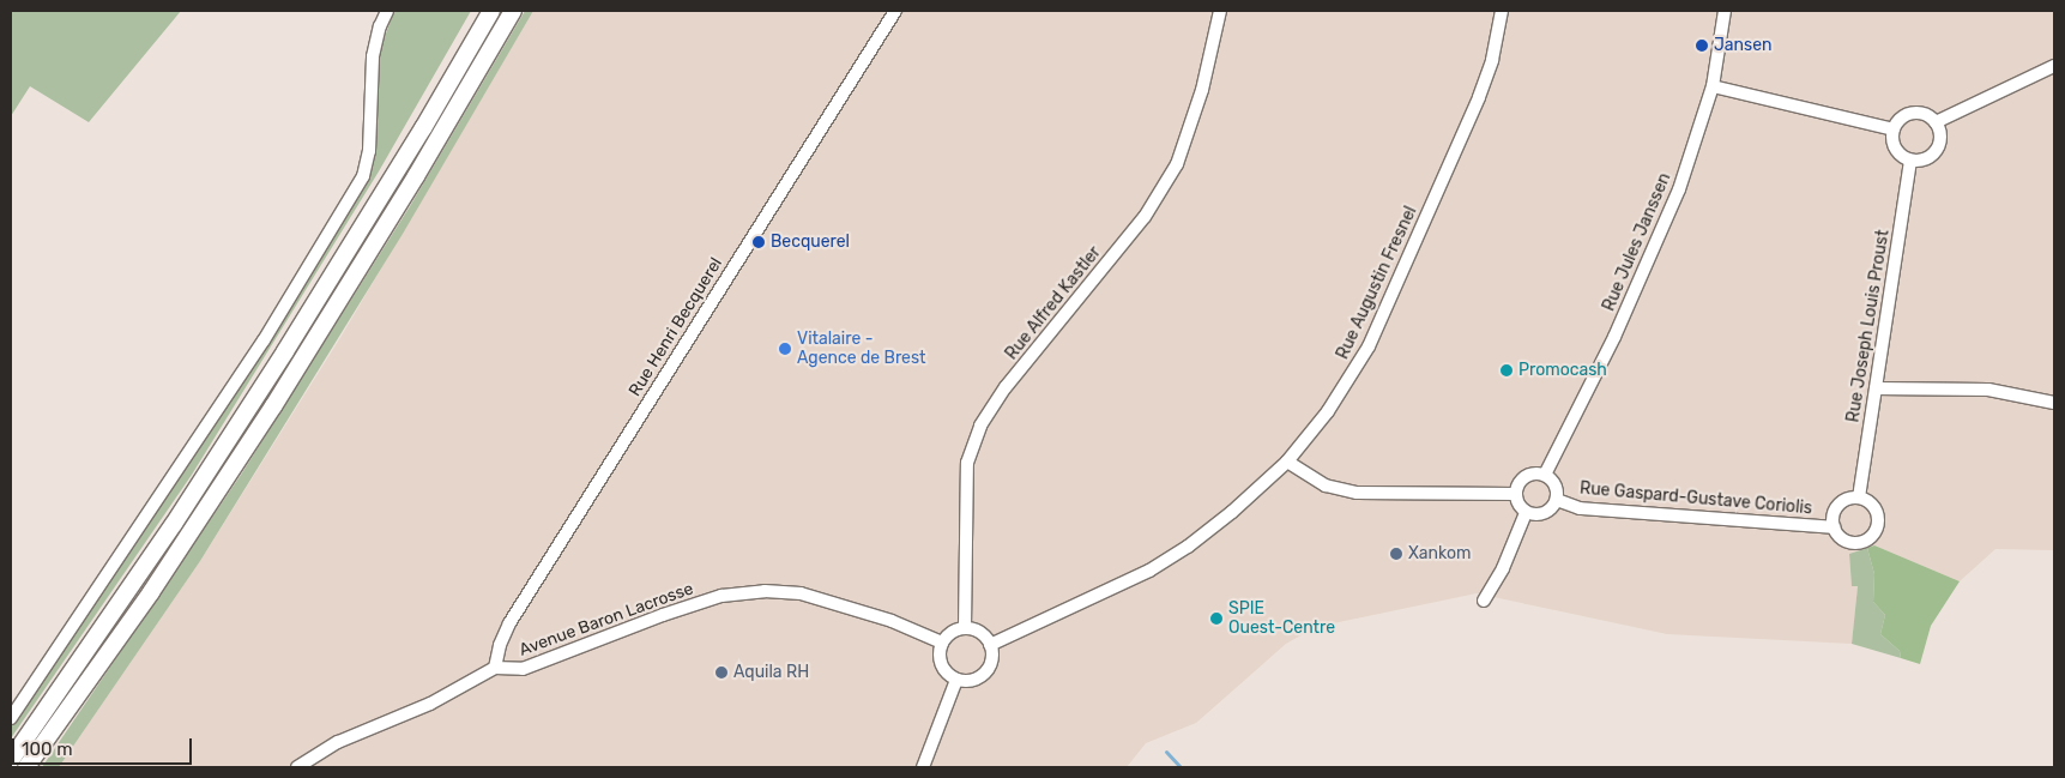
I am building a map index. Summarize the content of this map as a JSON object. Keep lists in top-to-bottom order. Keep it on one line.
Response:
{"streets":{"street":["Rue Jules Janssen","Rue Augustin Fresnel","Rue Alfred Kastler","Rue Joseph Louis Proust","Rue Henri Becquerel","Rue Gaspard-Gustave Coriolis","Avenue Baron Lacrosse"]},"crossings":[["Rue Jules Janssen","Rue Gaspard-Gustave Coriolis"],["Rue Augustin Fresnel","Rue Alfred Kastler"],["Rue Augustin Fresnel","Avenue Baron Lacrosse"],["Rue Alfred Kastler","Avenue Baron Lacrosse"],["Rue Joseph Louis Proust","Rue Gaspard-Gustave Coriolis"],["Rue Henri Becquerel","Avenue Baron Lacrosse"]],"places":["Jansen","Becquerel","Vitalaire - Agence de Brest","Promocash","Xankom","SPIE Ouest-Centre","Aquila RH"],"scale_bar":"100 m"}
